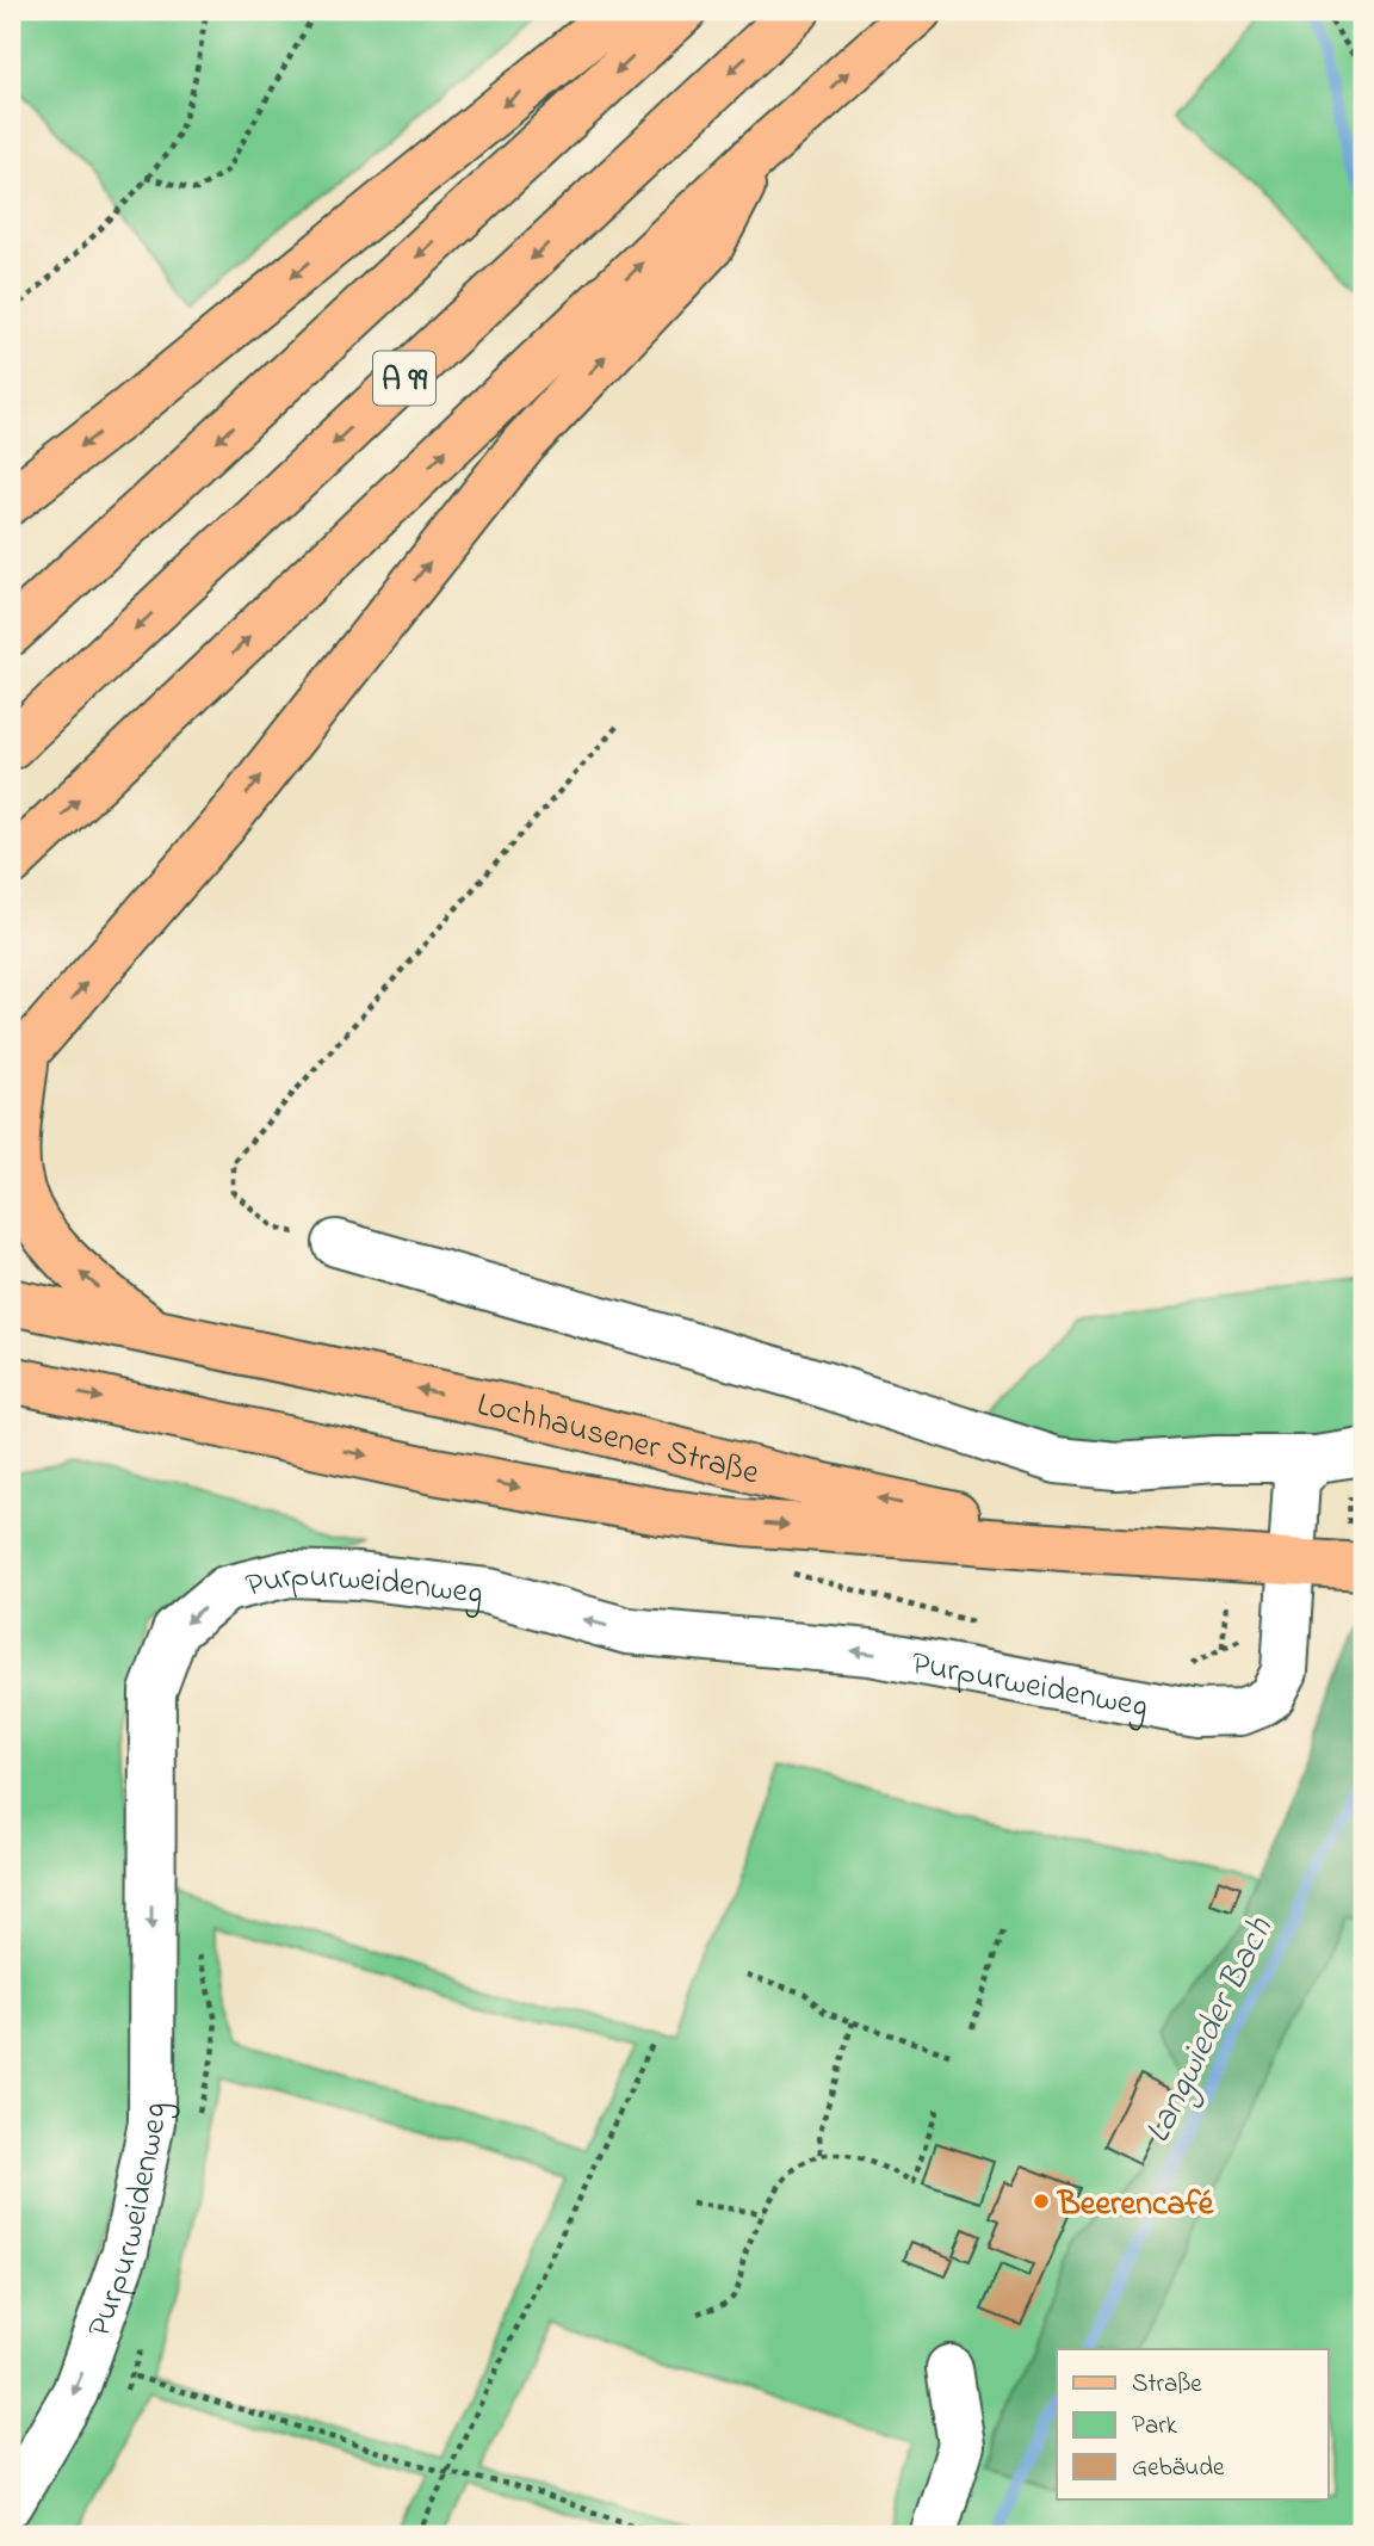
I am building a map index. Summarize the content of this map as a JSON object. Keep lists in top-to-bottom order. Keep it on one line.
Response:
{"streets":{"main road":["A 99","Lochhausener Straße"],"street":["Purpurweidenweg"]},"crossings":[["Lochhausener Straße","Purpurweidenweg"]],"water":["Langwieder Bach"],"places":["Beerencafé"],"legend":["Straße","Park","Gebäude"]}
